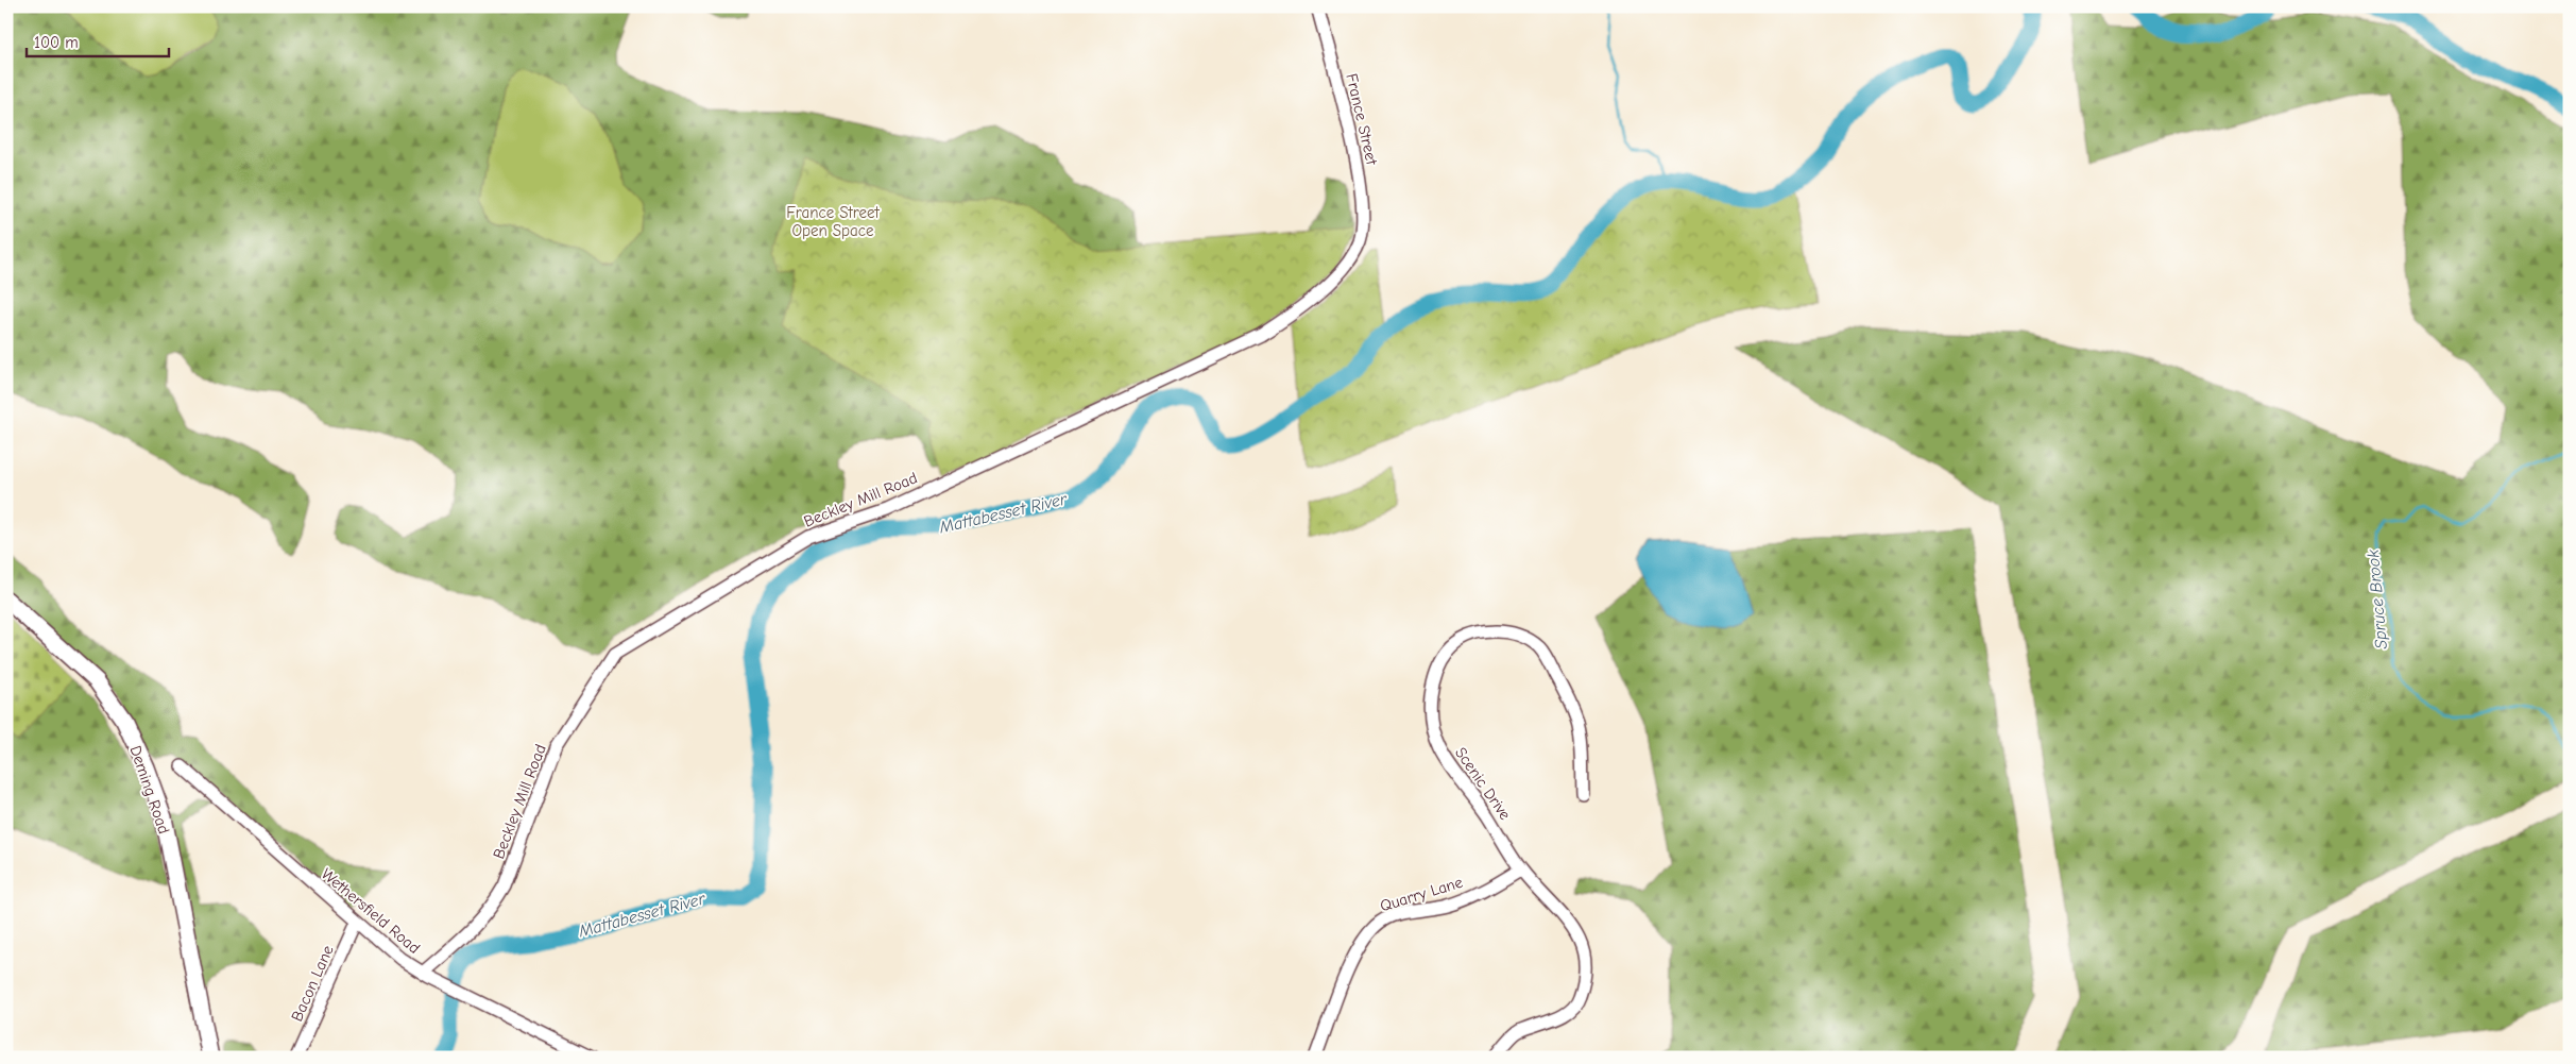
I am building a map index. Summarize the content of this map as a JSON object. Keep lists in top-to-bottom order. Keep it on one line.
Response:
{"streets":{"main road":["Deming Road"],"street":["France Street","Beckley Mill Road","Scenic Drive","Quarry Lane","Wethersfield Road","Bacon Lane"]},"crossings":[["France Street","Beckley Mill Road"],["Beckley Mill Road","Wethersfield Road"],["Scenic Drive","Quarry Lane"],["Wethersfield Road","Bacon Lane"]],"water":["Mattabesset River","Spruce Brook"],"parks":["France Street Open Space"],"scale_bar":"100 m"}
